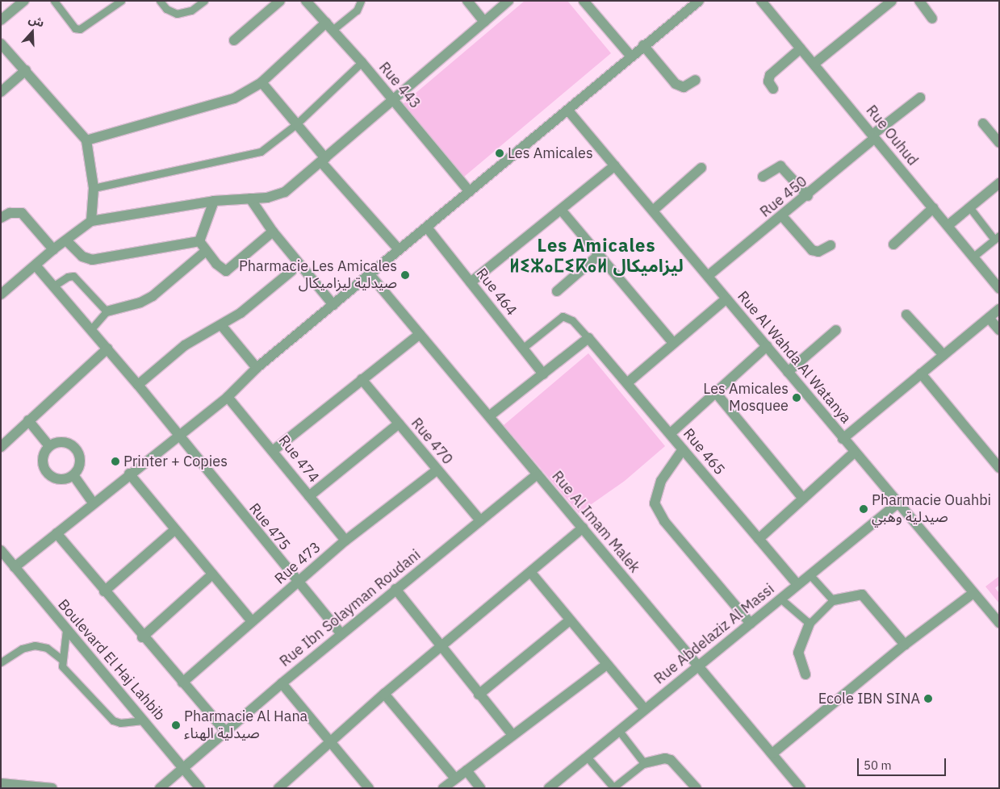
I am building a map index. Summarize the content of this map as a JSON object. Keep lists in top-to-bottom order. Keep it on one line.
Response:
{"streets":{"street":["Rue 443","Rue Ouhud","Rue 450","Rue 464","Rue Al Wahda Al Watanya","Rue 470","Rue 465","Rue 474","Rue Al Imam Malek","Rue 475","Rue 473","Rue Ibn Solayman Roudani","Rue Abdelaziz Al Massi","Boulevard El Haj Lahbib"]},"crossings":[["Rue Ouhud","Rue 450"],["Rue 450","Rue Al Wahda Al Watanya"],["Rue Al Wahda Al Watanya","Rue Abdelaziz Al Massi"],["Rue 470","Rue 473"],["Rue 470","Rue Ibn Solayman Roudani"],["Rue 465","Rue Abdelaziz Al Massi"],["Rue 474","Rue 473"],["Rue Al Imam Malek","Rue Ibn Solayman Roudani"],["Rue Al Imam Malek","Rue Abdelaziz Al Massi"],["Rue 475","Rue 473"],["Rue 475","Rue Ibn Solayman Roudani"],["Rue Ibn Solayman Roudani","Boulevard El Haj Lahbib"]],"districts":["Les Amicales ⵍⵉⵣⴰⵎⵉⴽⴰⵍ ليزاميكال"],"places":["Les Amicales","Pharmacie Les Amicales صيدلية ليزاميكال","Les Amicales Mosquee","Printer + Copies","Pharmacie Ouahbi صيدلية وهبي","Ecole IBN SINA","Pharmacie Al Hana صيدلية الهناء"],"scale_bar":"50 m","north":"top"}
